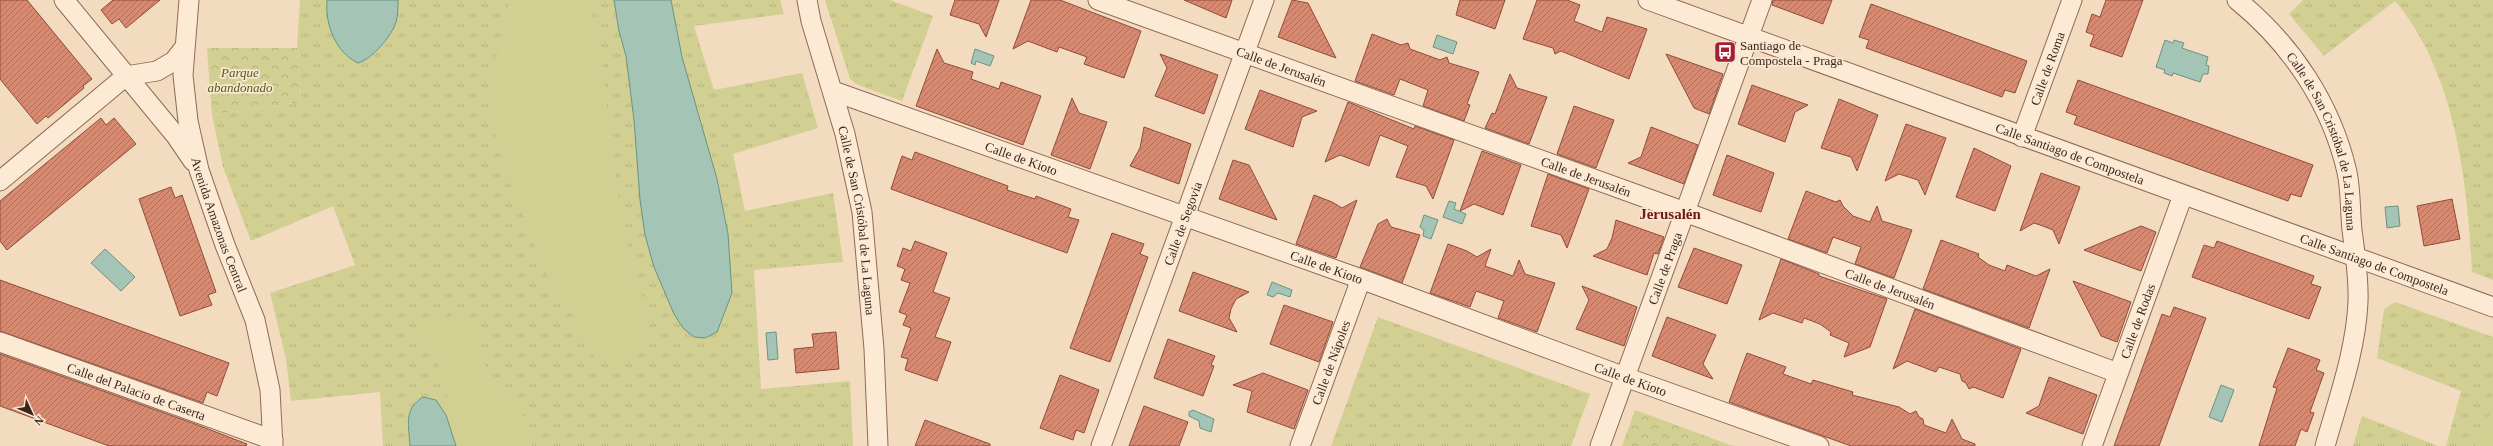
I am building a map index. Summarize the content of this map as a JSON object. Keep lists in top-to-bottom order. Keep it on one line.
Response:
{"streets":{"street":["Calle de Jerusalén","Calle de Roma","Calle de San Cristóbal de La Laguna","Calle Santiago de Compostela","Calle de Kioto","Calle de Segovia","Avenida Amazonas Central","Calle de Praga","Calle de Rodas","Calle de Nápoles","Calle del Palacio de Caserta"]},"crossings":[["Calle de Jerusalén","Calle de Segovia"],["Calle de Jerusalén","Calle de Praga"],["Calle de Jerusalén","Calle de Rodas"],["Calle de Roma","Calle Santiago de Compostela"],["Calle de San Cristóbal de La Laguna","Calle Santiago de Compostela"],["Calle de San Cristóbal de La Laguna","Calle de Kioto"],["Calle Santiago de Compostela","Calle de Praga"],["Calle Santiago de Compostela","Calle de Rodas"],["Calle de Kioto","Calle de Segovia"],["Calle de Kioto","Calle de Praga"],["Calle de Kioto","Calle de Nápoles"],["Avenida Amazonas Central","Calle del Palacio de Caserta"]],"districts":["Jerusalén"],"parks":["Parque abandonado"],"places":{"bus stop":["Santiago de Compostela - Praga"]},"north":"bottom right"}
